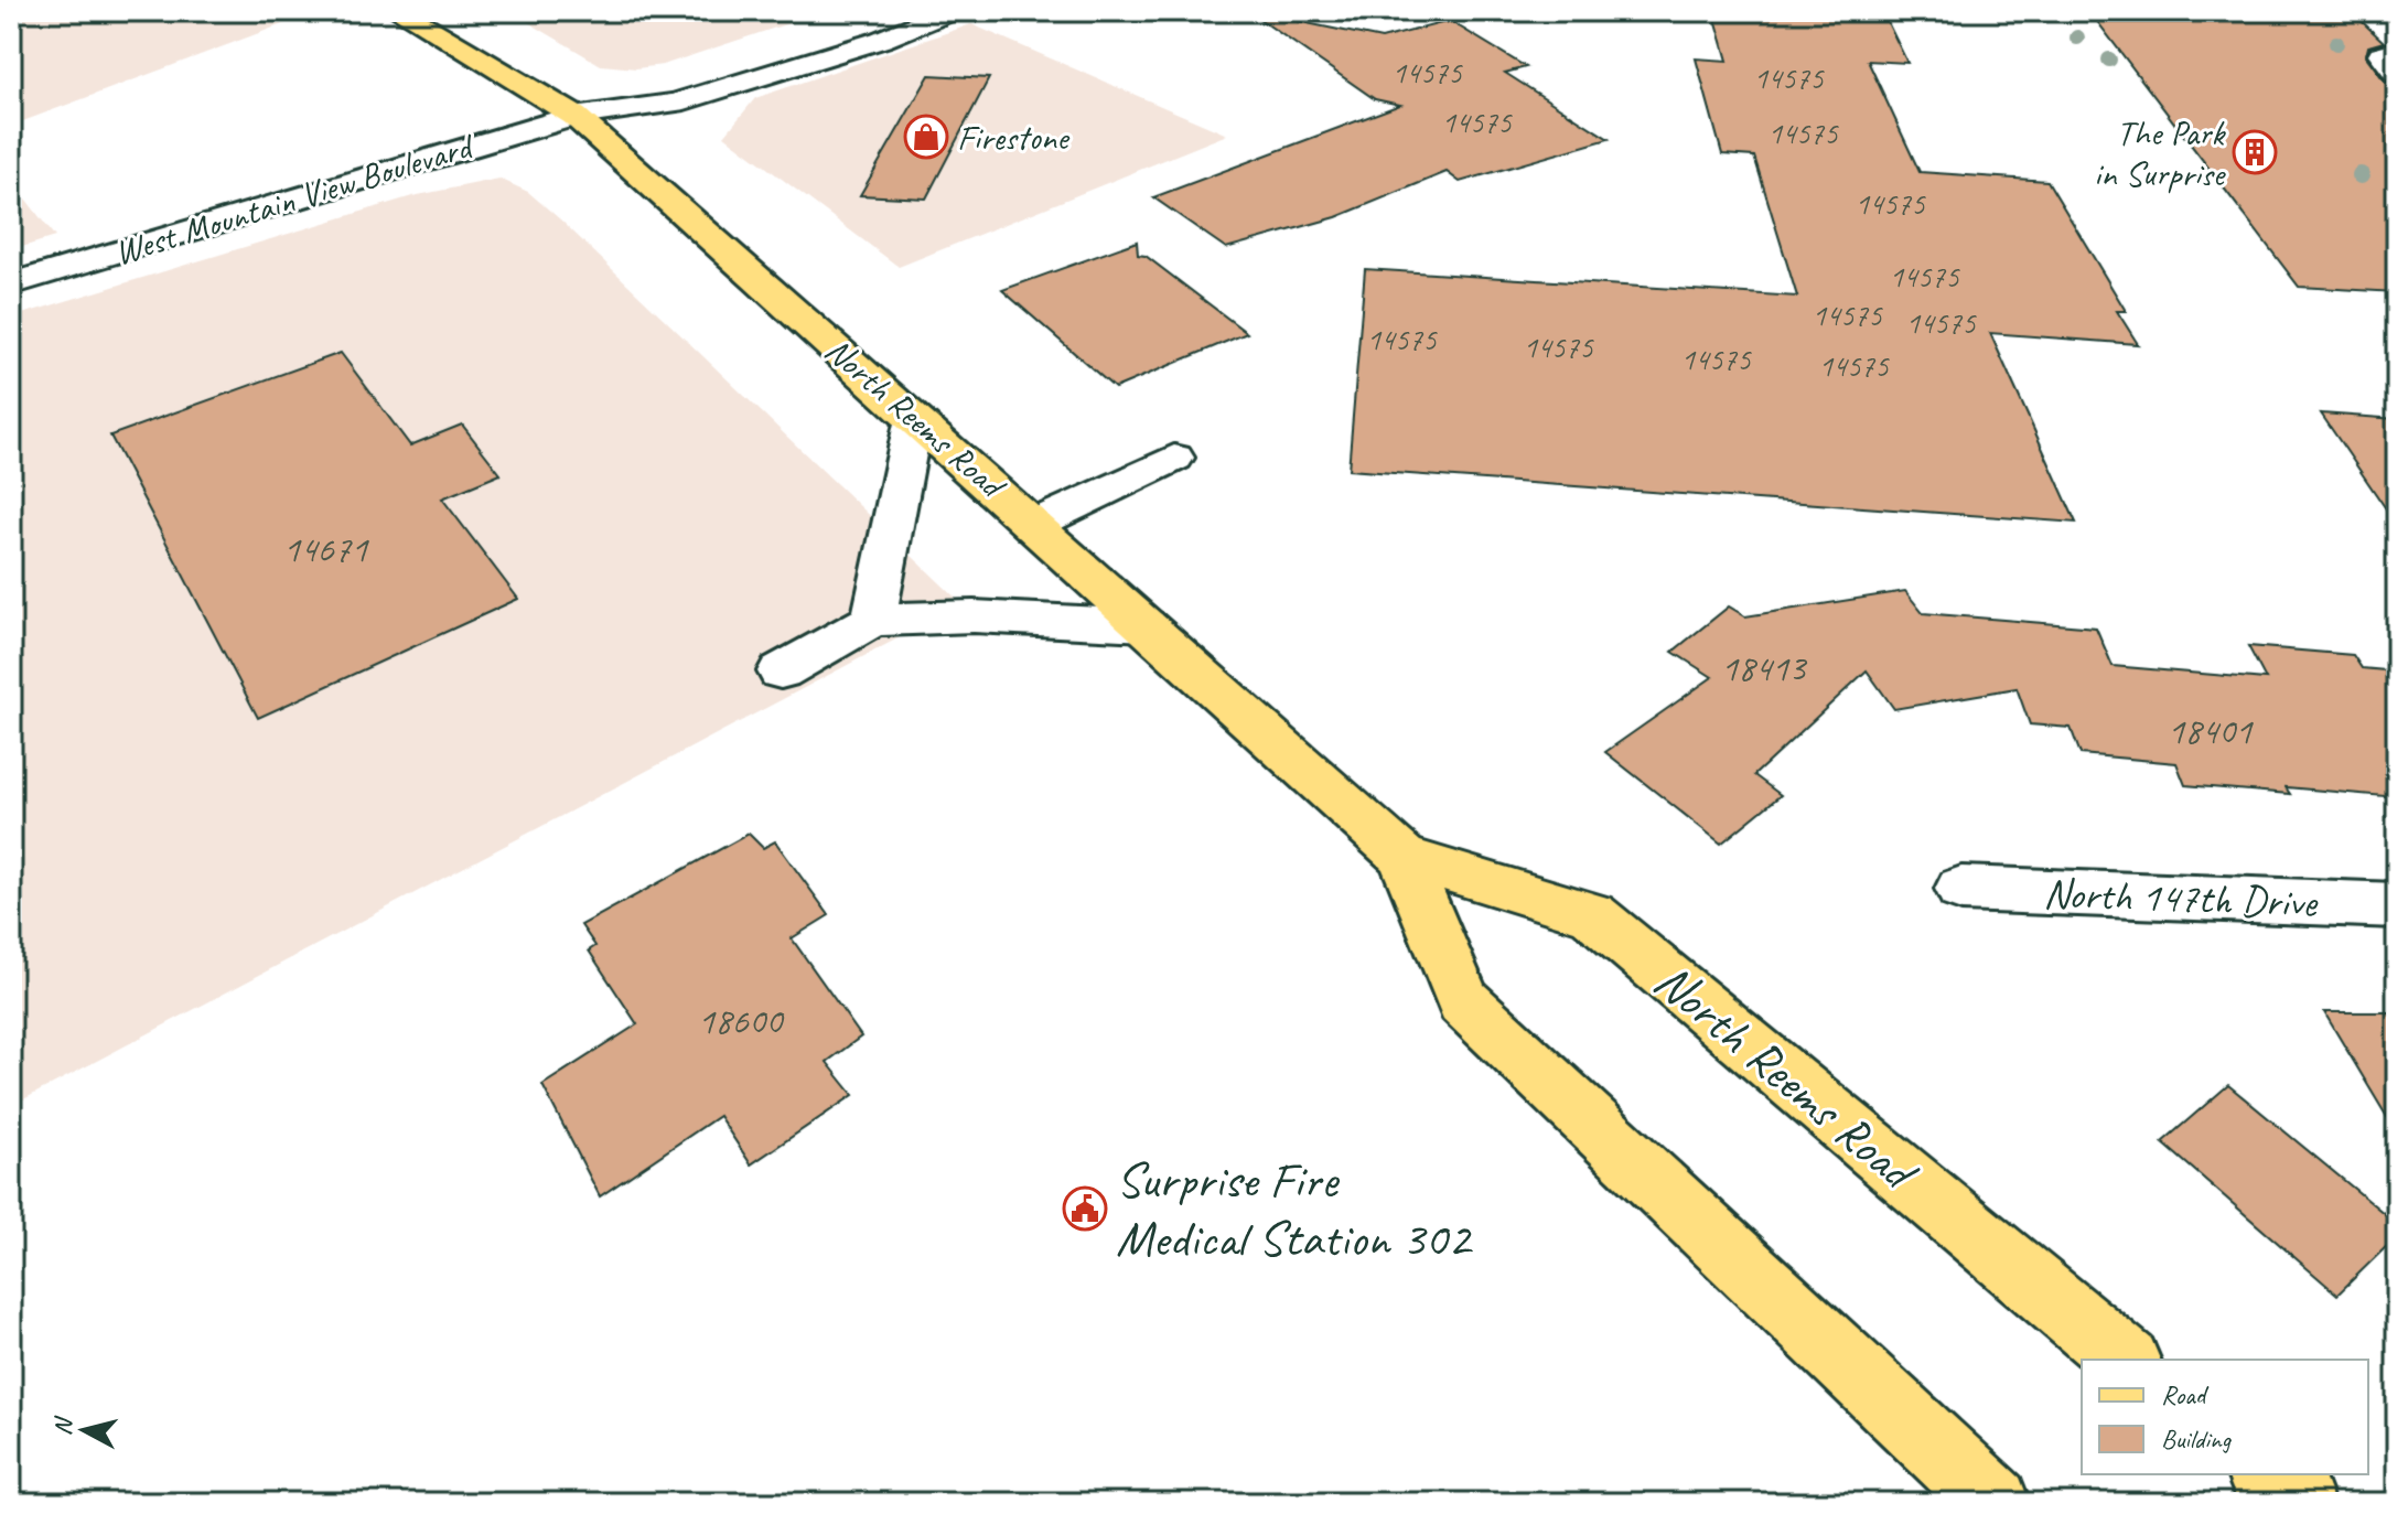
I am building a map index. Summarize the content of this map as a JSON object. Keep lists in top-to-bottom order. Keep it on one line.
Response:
{"streets":{"main road":["North Reems Road"],"street":["West Mountain View Boulevard","North 147th Drive"]},"crossings":[["West Mountain View Boulevard","North Reems Road"]],"places":{"shop":["Firestone"],"building":["The Park in Surprise"],"public building":["Surprise Fire Medical Station 302"]},"house_numbers":["14575","14575","14575","14575","14575","14575","14575","14575","14575","14575","14575","14575","14671","18413","18401","18600"],"legend":["Road","Building"],"north":"left"}
